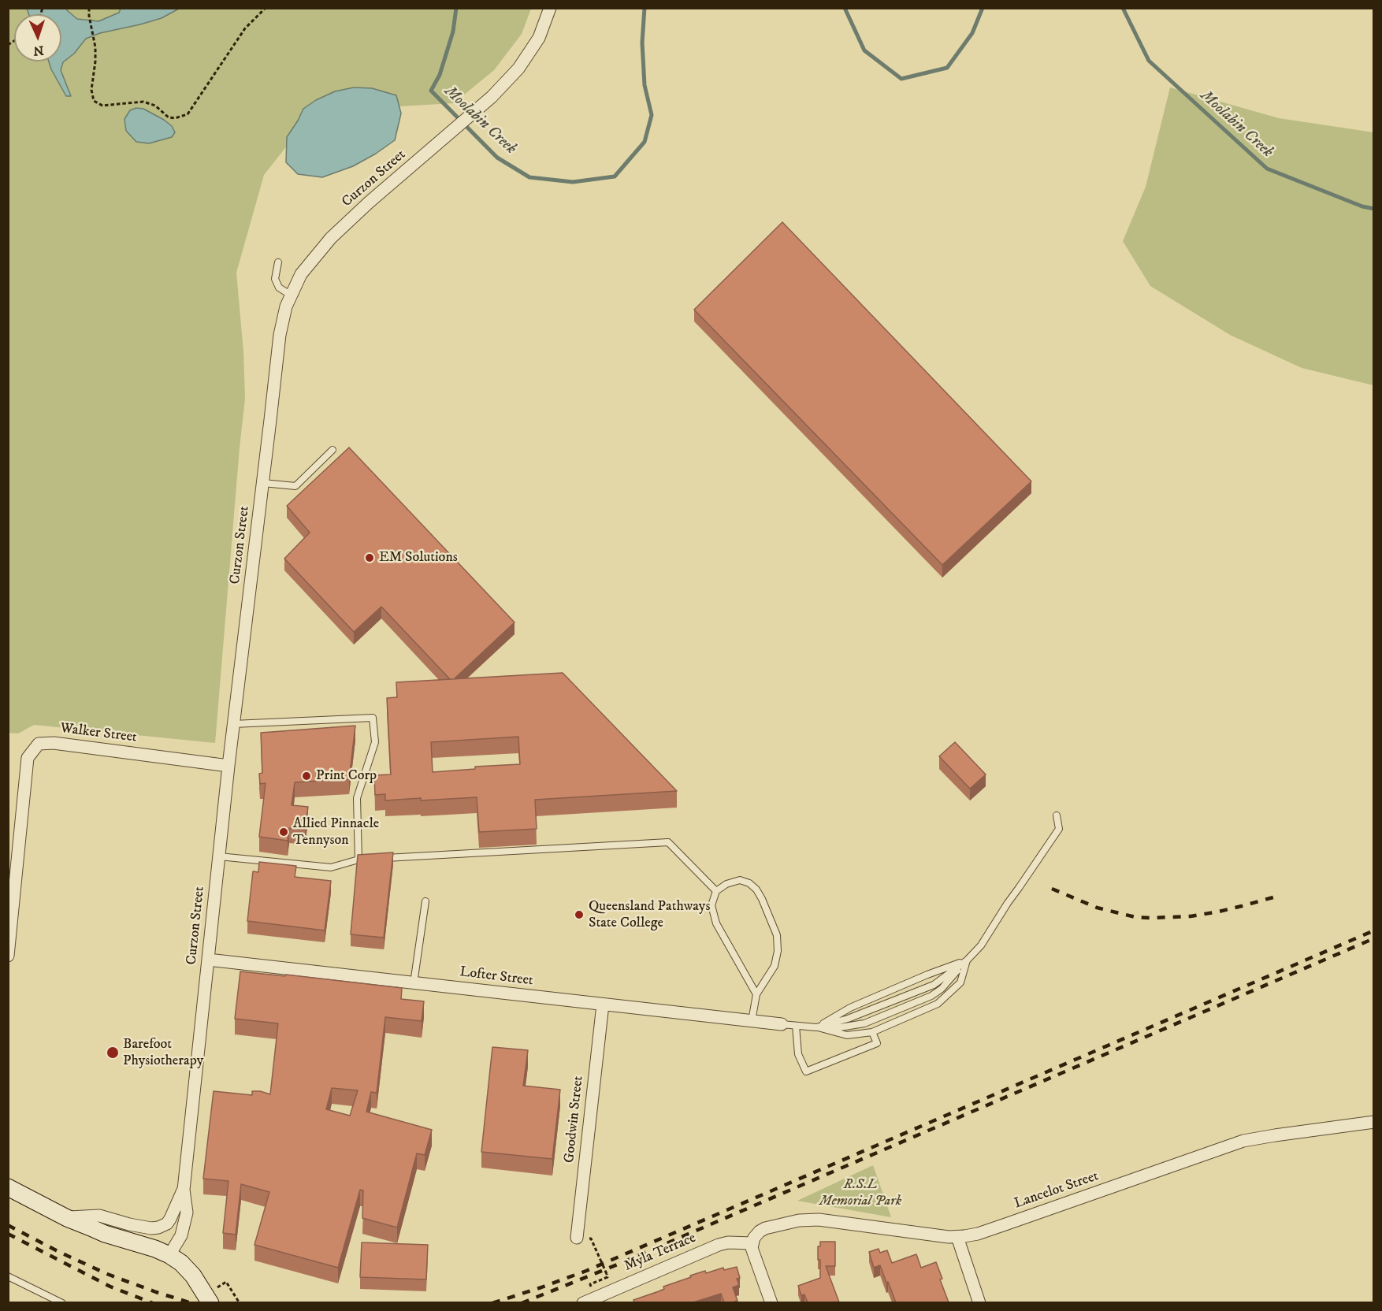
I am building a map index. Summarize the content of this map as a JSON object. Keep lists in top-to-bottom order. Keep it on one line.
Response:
{"streets":{"street":["Curzon Street","Walker Street","Lofter Street","Goodwin Street","Lancelot Street","Myla Terrace"]},"crossings":[["Curzon Street","Walker Street"],["Curzon Street","Lofter Street"],["Lofter Street","Goodwin Street"],["Lancelot Street","Myla Terrace"]],"water":["Moolabin Creek"],"parks":["R.S.L Memorial Park"],"places":["EM Solutions","Print Corp","Allied Pinnacle Tennyson","Queensland Pathways State College","Barefoot Physiotherapy"],"north":"bottom"}
